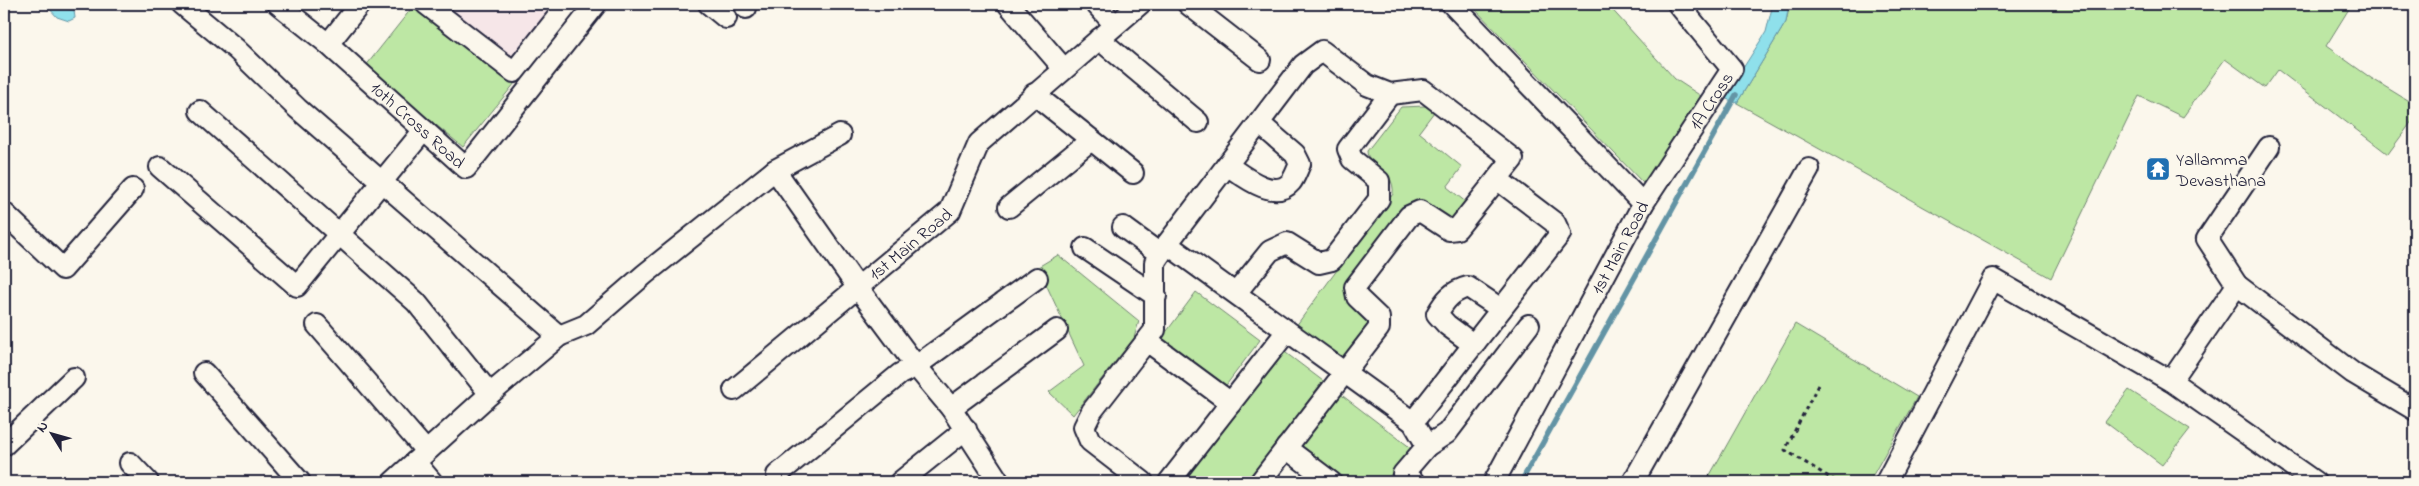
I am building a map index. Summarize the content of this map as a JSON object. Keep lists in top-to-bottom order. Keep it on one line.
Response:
{"streets":{"street":["1A Cross","10th Cross Road","1st Main Road"]},"crossings":[["1A Cross","1st Main Road"]],"places":{"temple":["Yallamma Devasthana"]},"north":"top left"}
